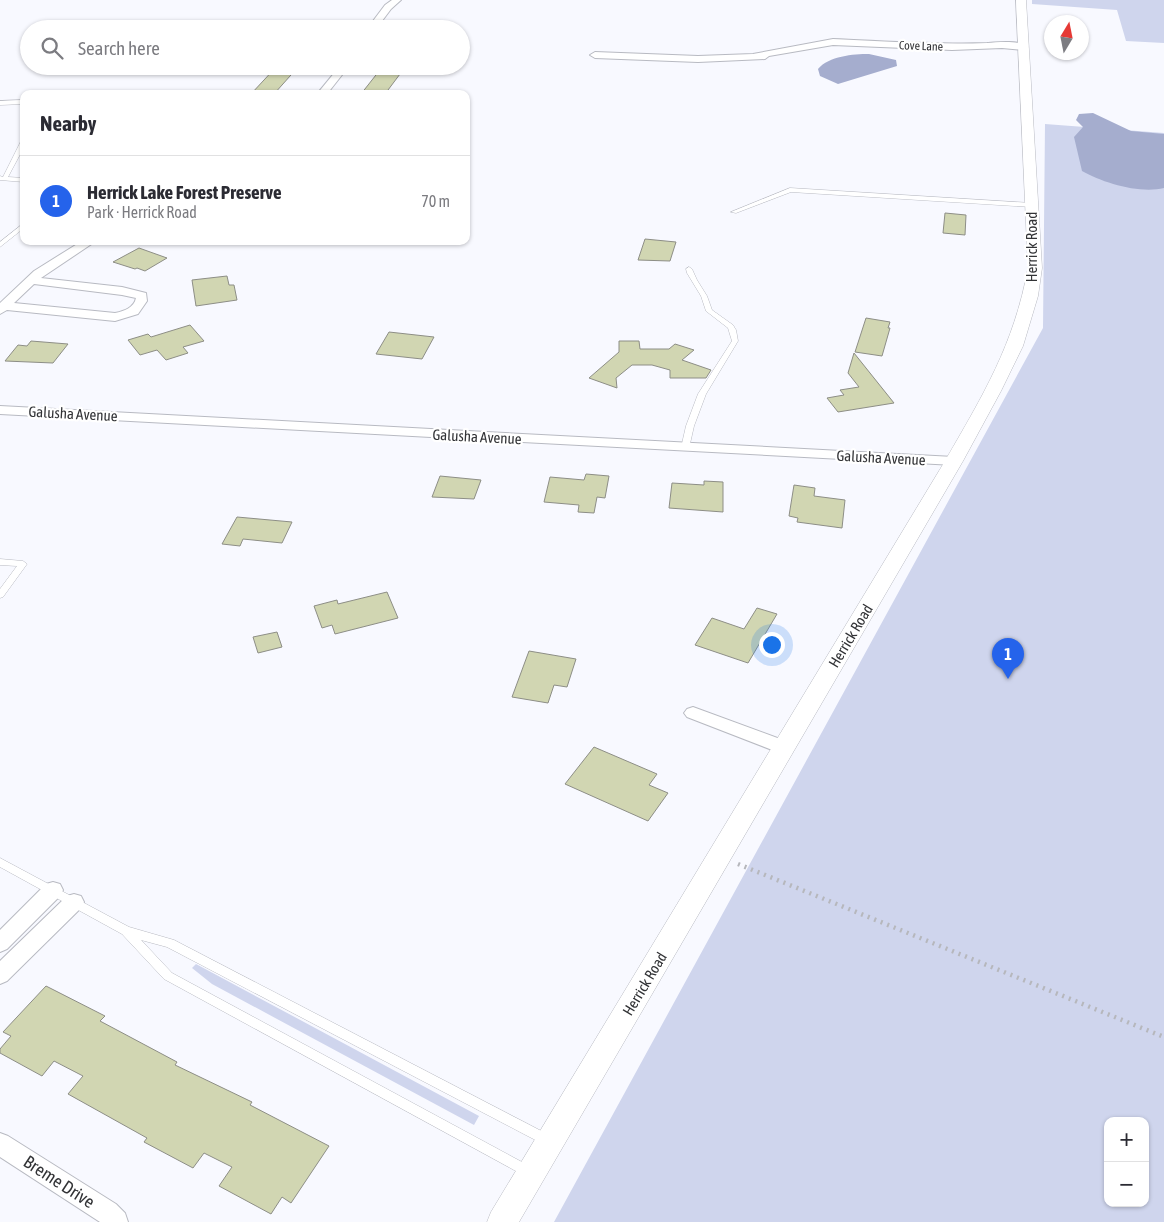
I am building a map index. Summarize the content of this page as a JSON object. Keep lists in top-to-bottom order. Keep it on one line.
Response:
{"streets":{"street":["Cove Lane","Herrick Road","Galusha Avenue","Breme Drive"]},"crossings":[["Cove Lane","Herrick Road"],["Herrick Road","Galusha Avenue"]],"north":"top","page":{"search":"Search here","heading":"Nearby","list":[{"mark":"1","name":"Herrick Lake Forest Preserve","note":"Park · Herrick Road","value":"70 m"}],"pins":"1","map_buttons":["+","−"]}}
